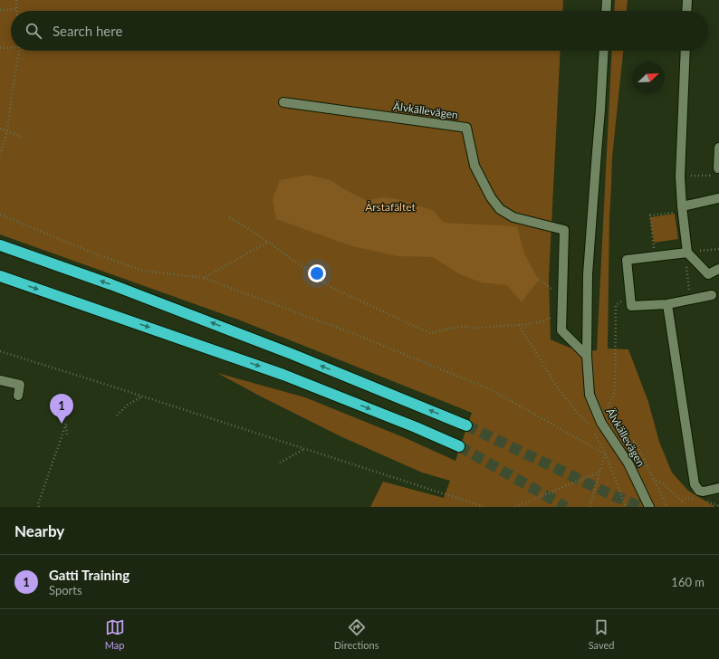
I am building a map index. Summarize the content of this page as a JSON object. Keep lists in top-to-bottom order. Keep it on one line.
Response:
{"streets":{"street":["Älvkällevägen"]},"parks":["Årstafältet"],"north":"top right","page":{"search":"Search here","pins":"1","heading":"Nearby","list":[{"mark":"1","name":"Gatti Training","note":"Sports","value":"160 m"}],"nav":["Map","Directions","Saved"]}}
